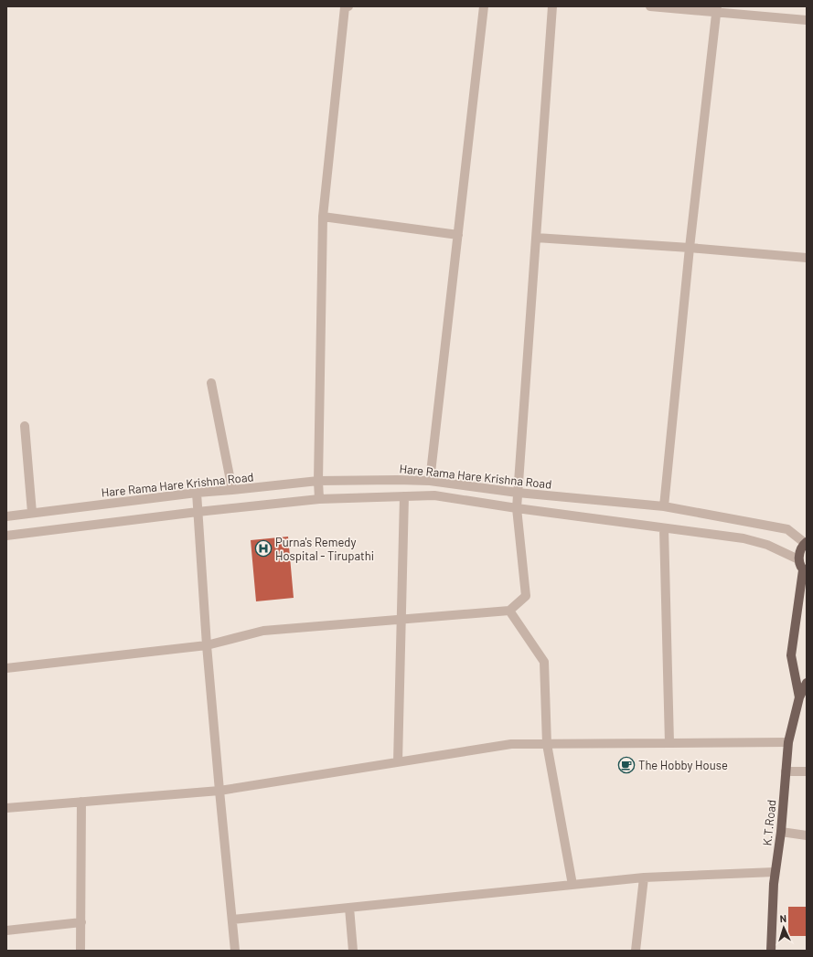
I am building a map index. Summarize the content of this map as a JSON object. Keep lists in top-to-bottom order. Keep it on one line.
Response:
{"streets":{"main road":["K.T.Road"],"street":["Hare Rama Hare Krishna Road"]},"places":{"hospital":["Purna's Remedy Hospital - Tirupathi"],"cafe":["The Hobby House"]},"north":"top"}
